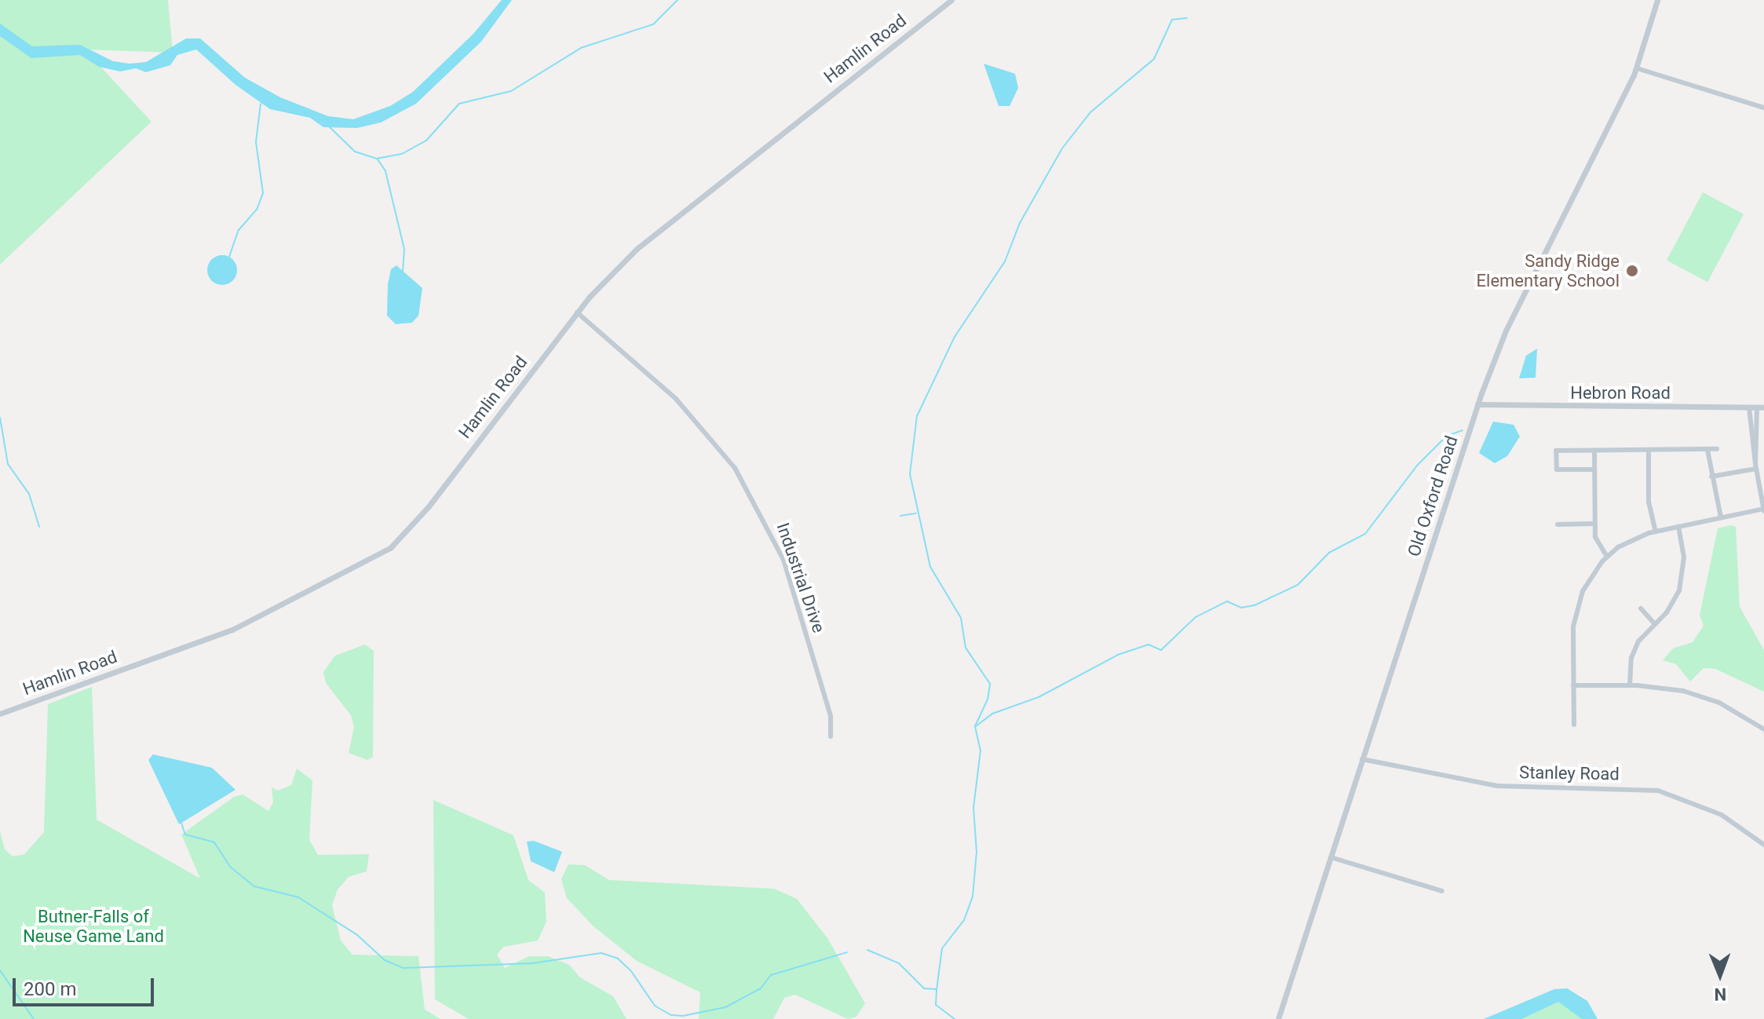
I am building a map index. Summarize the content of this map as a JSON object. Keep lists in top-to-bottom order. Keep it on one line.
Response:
{"streets":{"street":["Hamlin Road","Hebron Road","Old Oxford Road","Industrial Drive","Stanley Road"]},"crossings":[["Hamlin Road","Industrial Drive"],["Hebron Road","Old Oxford Road"],["Old Oxford Road","Stanley Road"]],"parks":["Butner-Falls of Neuse Game Land"],"places":["Sandy Ridge Elementary School"],"scale_bar":"200 m","north":"bottom"}
